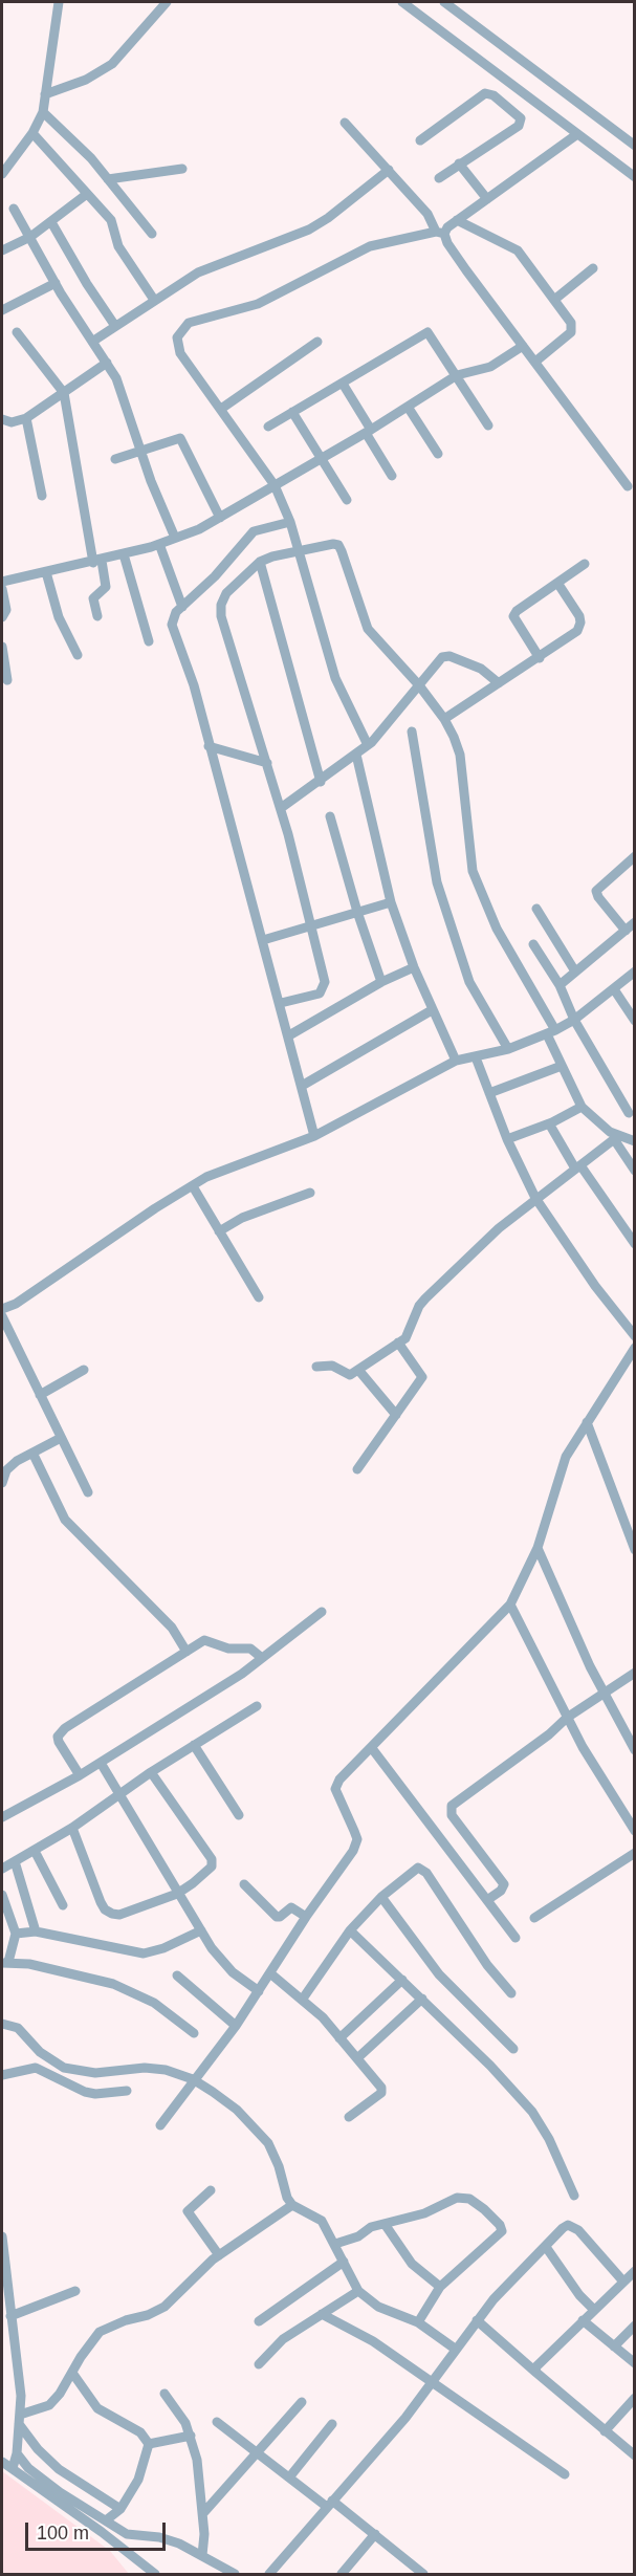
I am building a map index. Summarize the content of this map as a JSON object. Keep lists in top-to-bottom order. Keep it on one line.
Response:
{"scale_bar":"100 m"}
